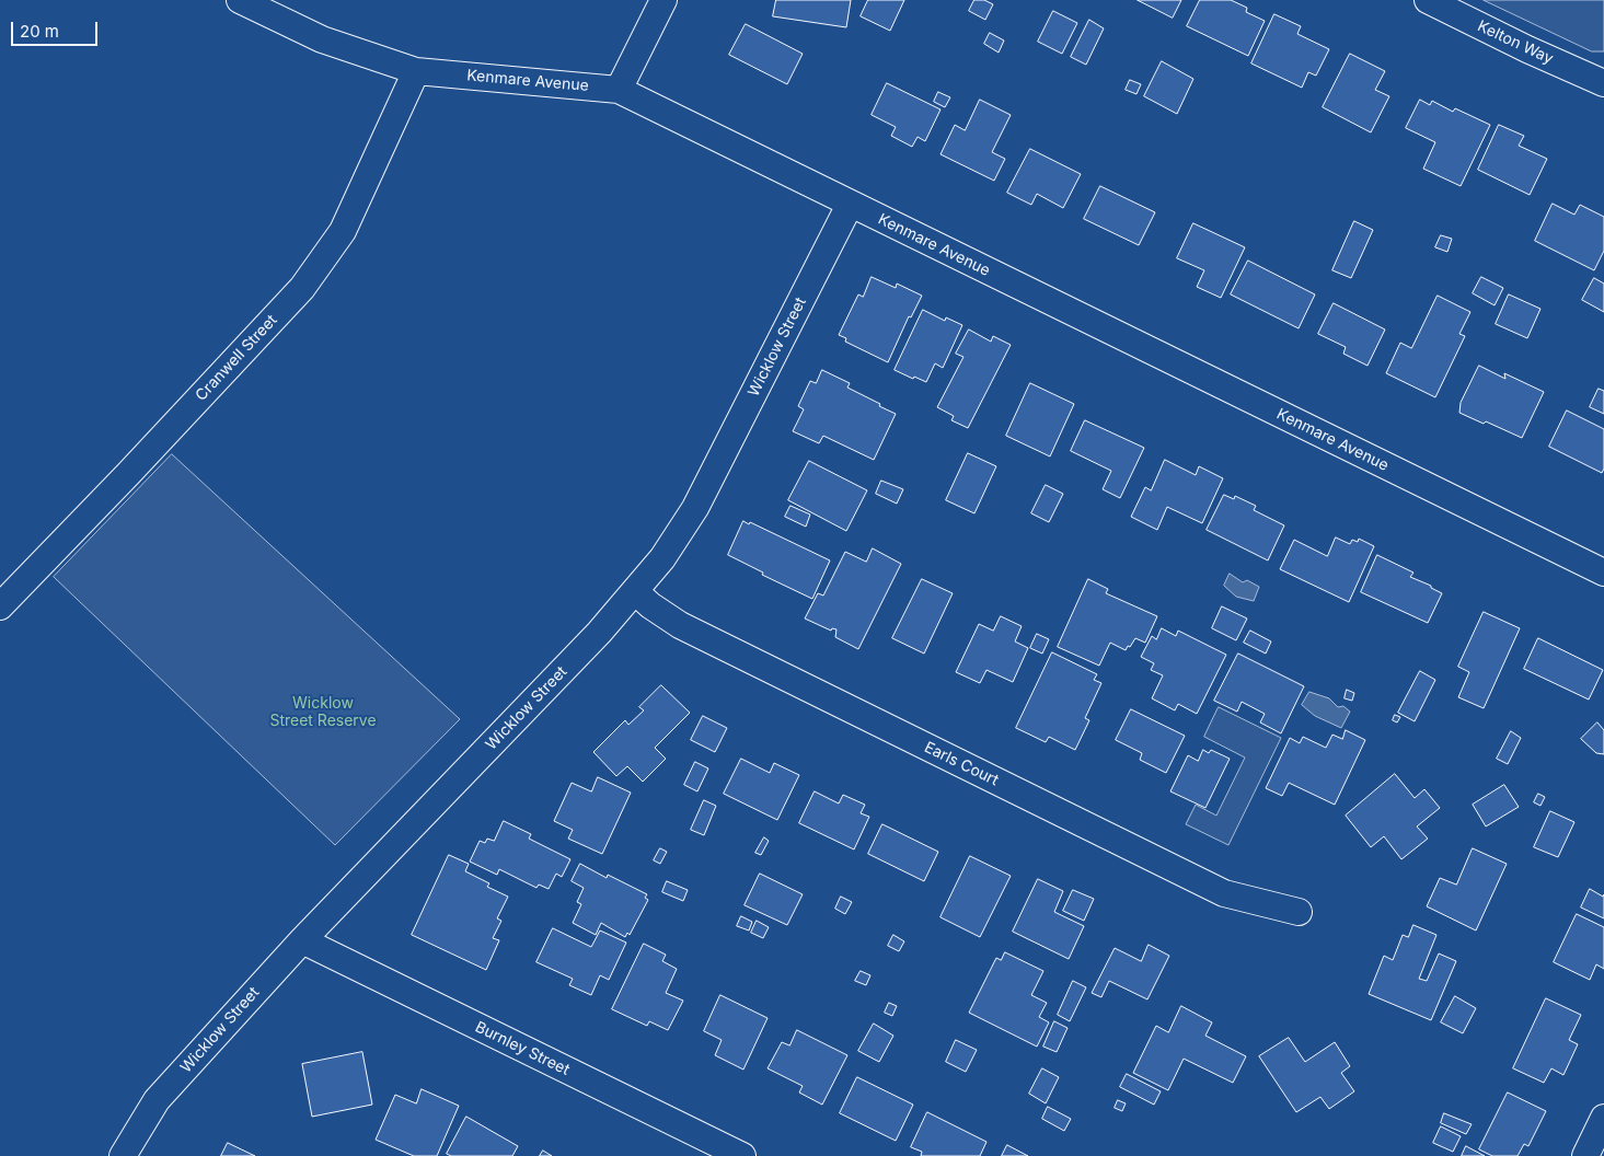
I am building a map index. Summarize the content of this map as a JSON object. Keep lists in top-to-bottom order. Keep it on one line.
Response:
{"streets":{"street":["Kelton Way","Kenmare Avenue","Wicklow Street","Cranwell Street","Earls Court","Burnley Street"]},"crossings":[["Kenmare Avenue","Wicklow Street"],["Kenmare Avenue","Cranwell Street"],["Wicklow Street","Earls Court"],["Wicklow Street","Burnley Street"]],"parks":["Wicklow Street Reserve"],"scale_bar":"20 m"}
